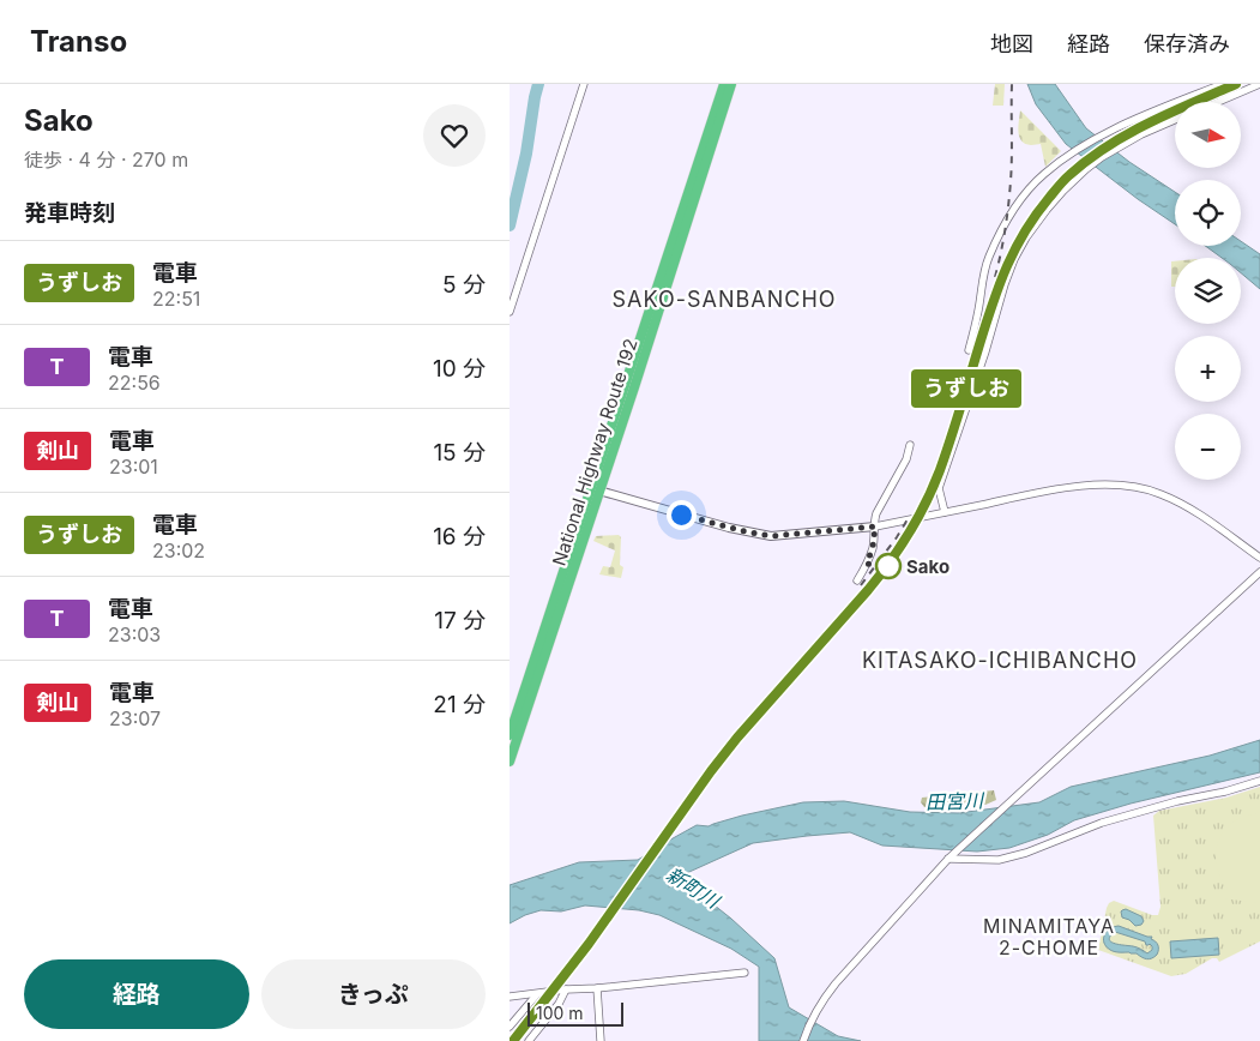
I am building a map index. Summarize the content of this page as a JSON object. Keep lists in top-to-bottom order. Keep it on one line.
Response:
{"streets":{"highway":["National Highway Route 192"]},"districts":["SAKO-SANBANCHO","KITASAKO-ICHIBANCHO","MINAMITAYA 2-CHOME"],"water":["田宮川","新町川"],"places":["Sako"],"scale_bar":"100 m","north":"right","page":{"header":"Transo","nav":["地図","経路","保存済み"],"heading":[["Sako","徒歩 · 4 分 · 270 m"],"発車時刻"],"on_map":"うずしお","map_buttons":["+","−"],"list":[{"mark":"うずしお","name":"電車","note":"22:51","value":"5 分"},{"mark":"T","name":"電車","note":"22:56","value":"10 分"},{"mark":"剣山","name":"電車","note":"23:01","value":"15 分"},{"mark":"うずしお","name":"電車","note":"23:02","value":"16 分"},{"mark":"T","name":"電車","note":"23:03","value":"17 分"},{"mark":"剣山","name":"電車","note":"23:07","value":"21 分"}],"buttons":["経路","きっぷ"],"scale":"100 m"}}
